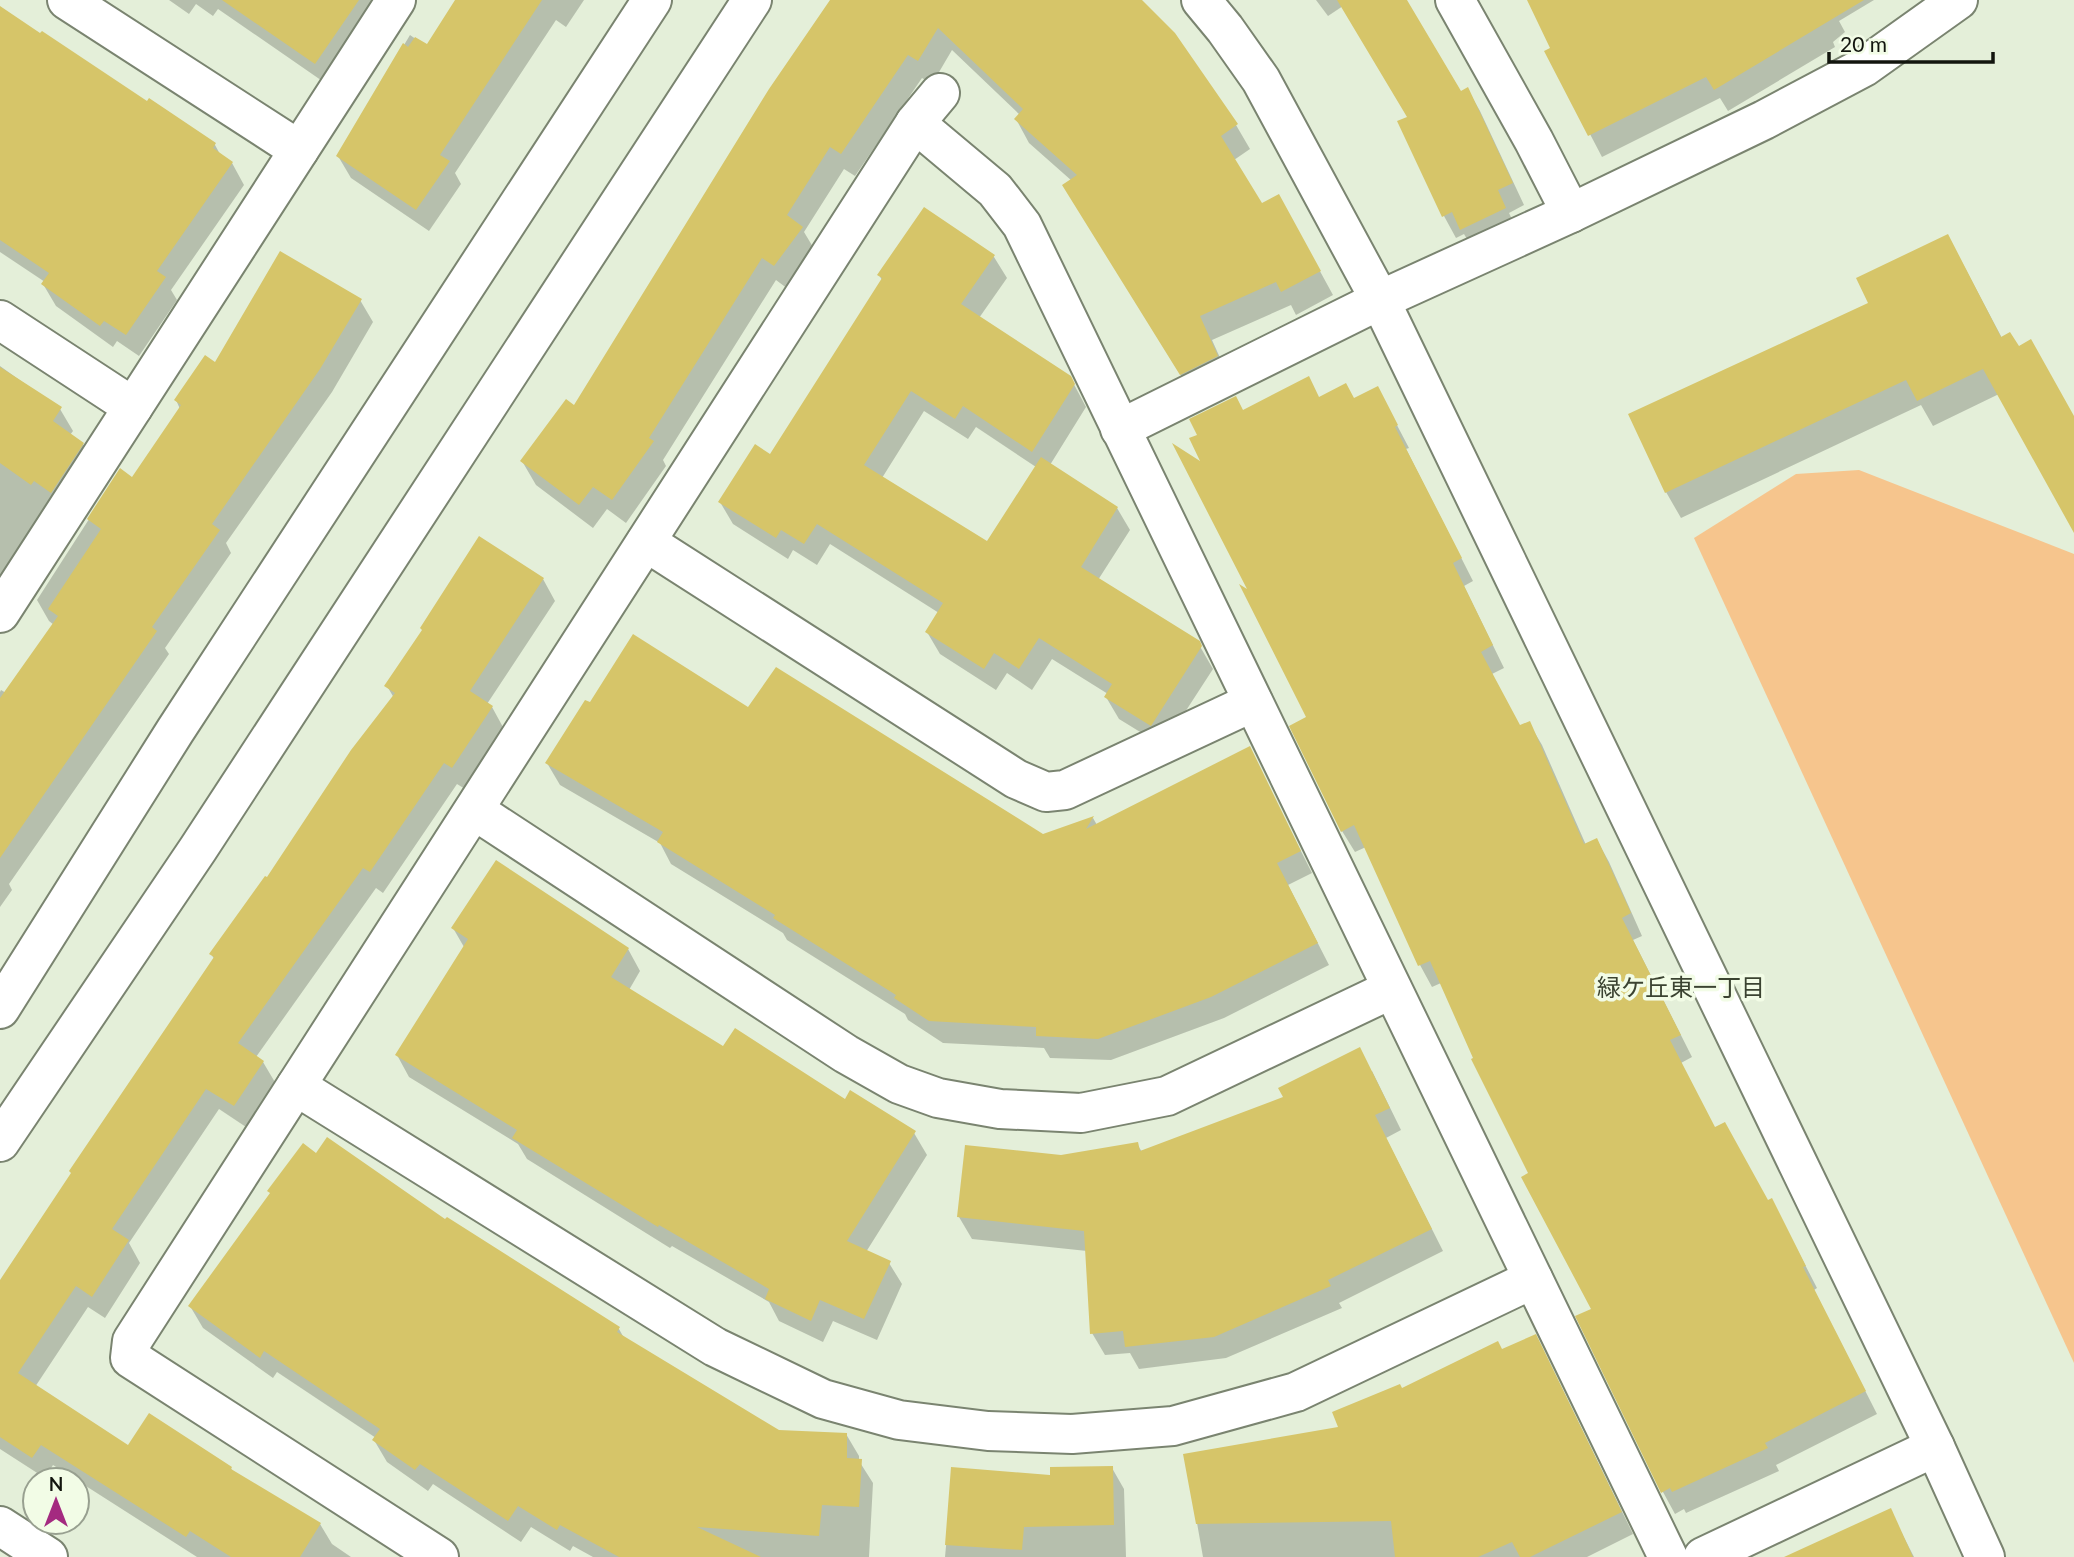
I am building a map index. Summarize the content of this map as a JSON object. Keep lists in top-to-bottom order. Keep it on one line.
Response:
{"districts":["緑ケ丘東一丁目"],"scale_bar":"20 m","north":"top"}
